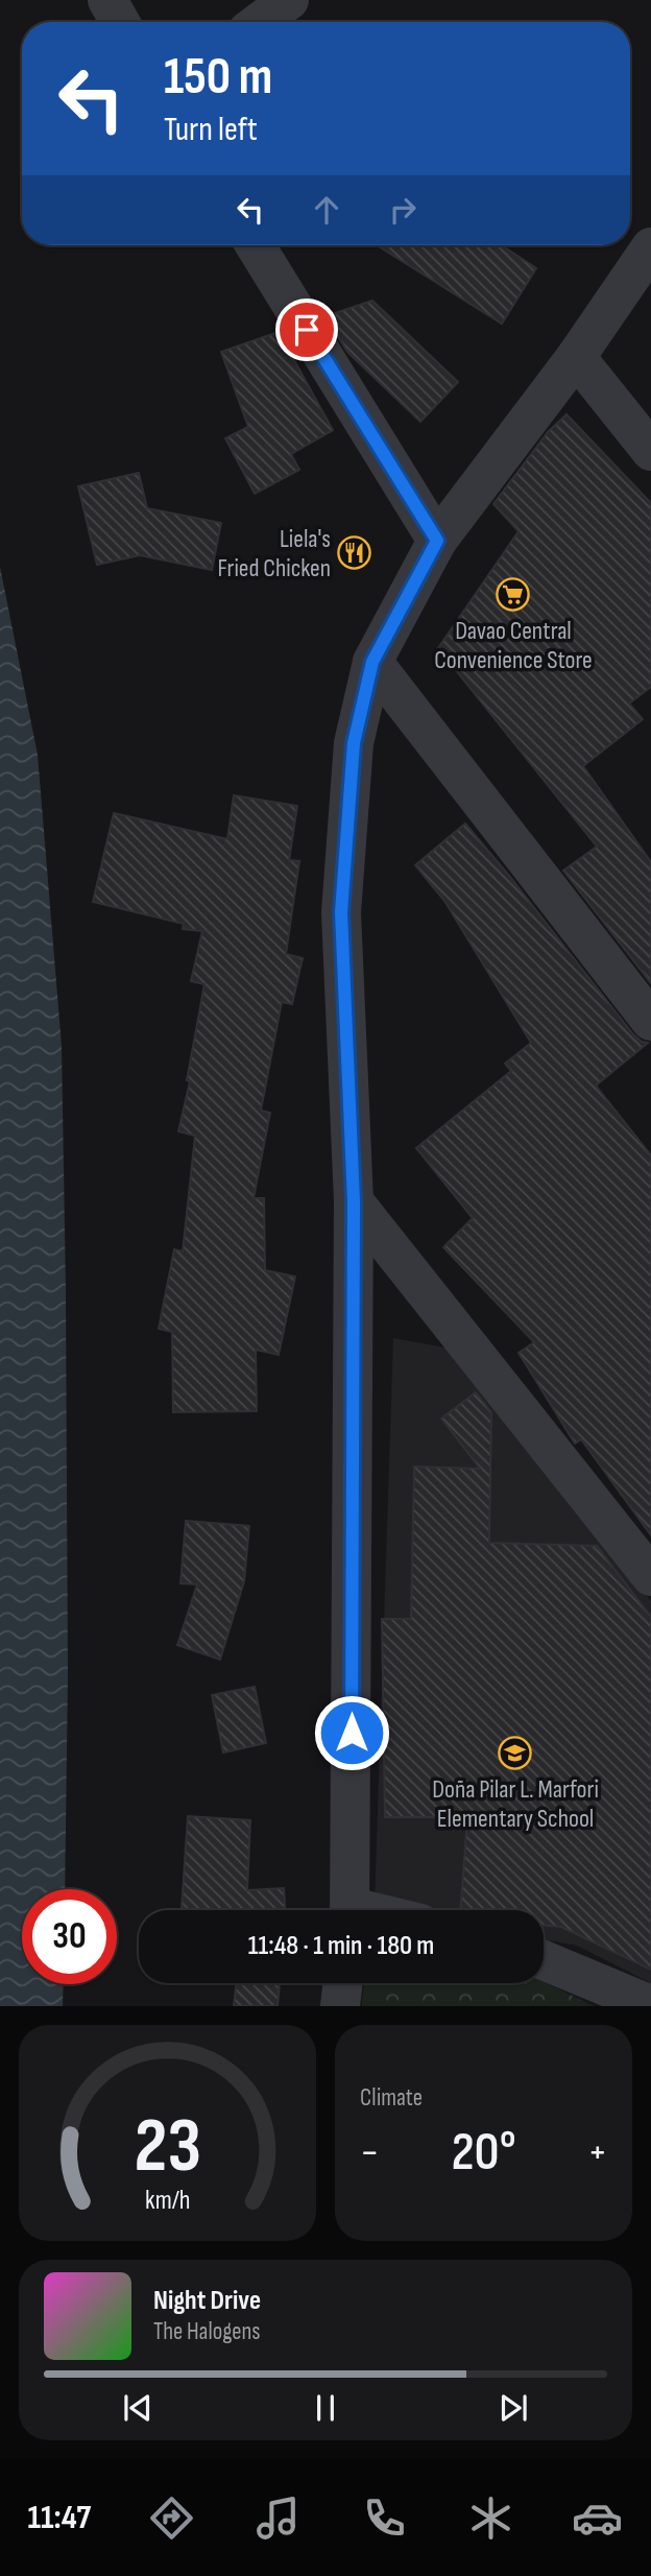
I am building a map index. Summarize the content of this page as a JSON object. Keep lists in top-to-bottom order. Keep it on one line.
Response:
{"places":{"restaurant":["Liela's Fried Chicken"],"supermarket":["Davao Central Convenience Store"],"school or university":["Doña Pilar L. Marfori Elementary School"]},"page":{"turn":["150 m","Turn left"],"limit":"30","trip":"11:48 · 1 min · 180 m","tile":"Climate","heat":["−","20°","+"],"song":["Night Drive","The Halogens"],"tabs":"11:47","gauge":["23","km/h"]}}
